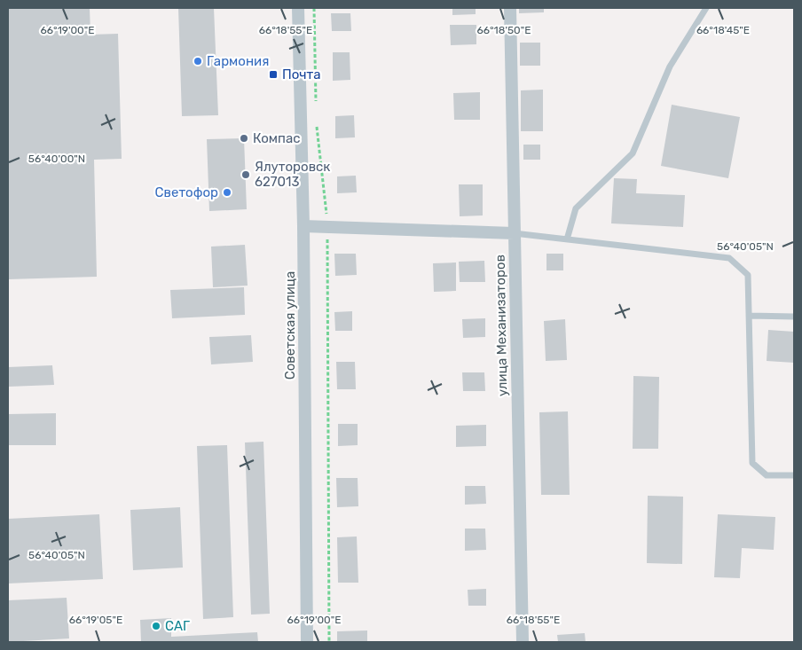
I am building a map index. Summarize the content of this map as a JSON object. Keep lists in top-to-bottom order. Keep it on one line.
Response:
{"streets":{"street":["Советская улица","улица Механизаторов"]},"places":{"other":["Гармония","Компас","Ялуторовск 627013","Светофор","САГ"],"transit":["Почта"]},"coordinates":["66°19'00\"E","66°18'55\"E","66°18'50\"E","66°18'45\"E","56°40'00\"N","56°40'05\"N","66°19'05\"E"]}
